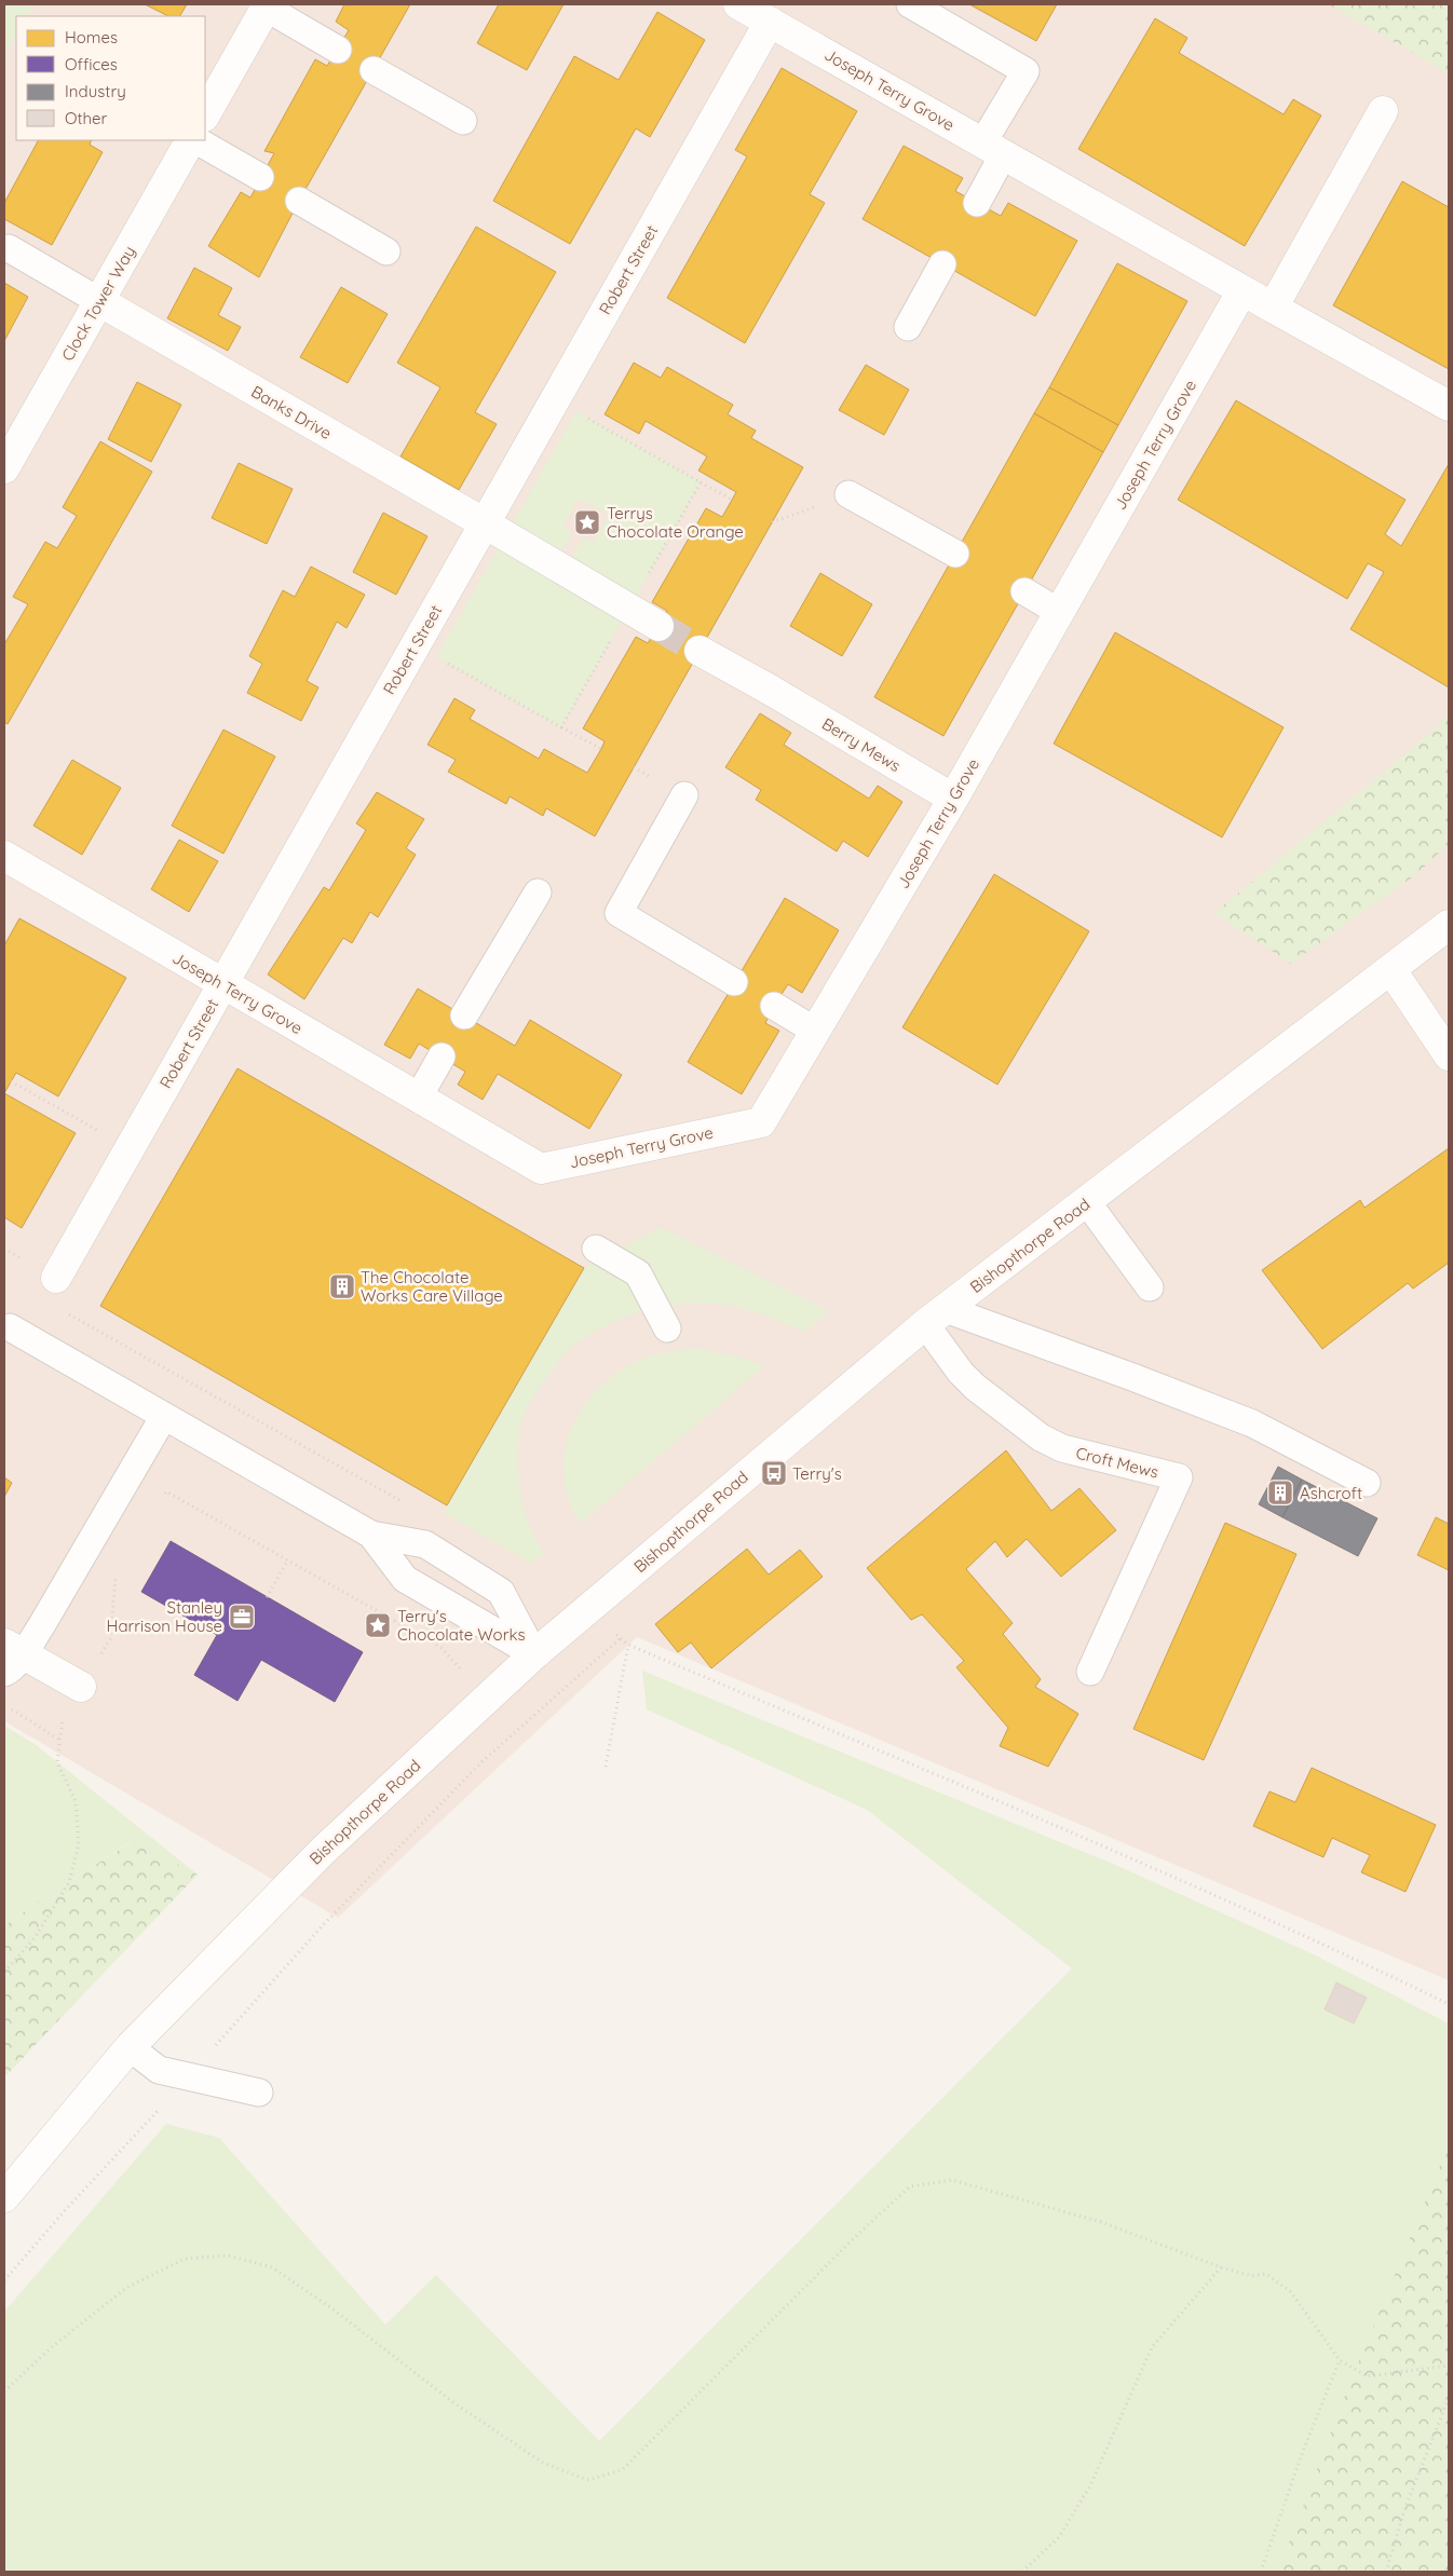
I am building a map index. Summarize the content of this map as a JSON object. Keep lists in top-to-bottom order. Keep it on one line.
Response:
{"streets":{"street":["Joseph Terry Grove","Robert Street","Clock Tower Way","Banks Drive","Berry Mews","Bishopthorpe Road"],"lane":["Croft Mews"]},"crossings":[["Joseph Terry Grove","Robert Street"],["Joseph Terry Grove","Berry Mews"],["Robert Street","Banks Drive"],["Clock Tower Way","Banks Drive"],["Bishopthorpe Road","Croft Mews"]],"places":{"place":["Terrys Chocolate Orange","Terry's Chocolate Works"],"building":["The Chocolate Works Care Village","Ashcroft"],"bus stop":["Terry's"],"office":["Stanley Harrison House"]},"legend":["Homes","Offices","Industry","Other"]}
